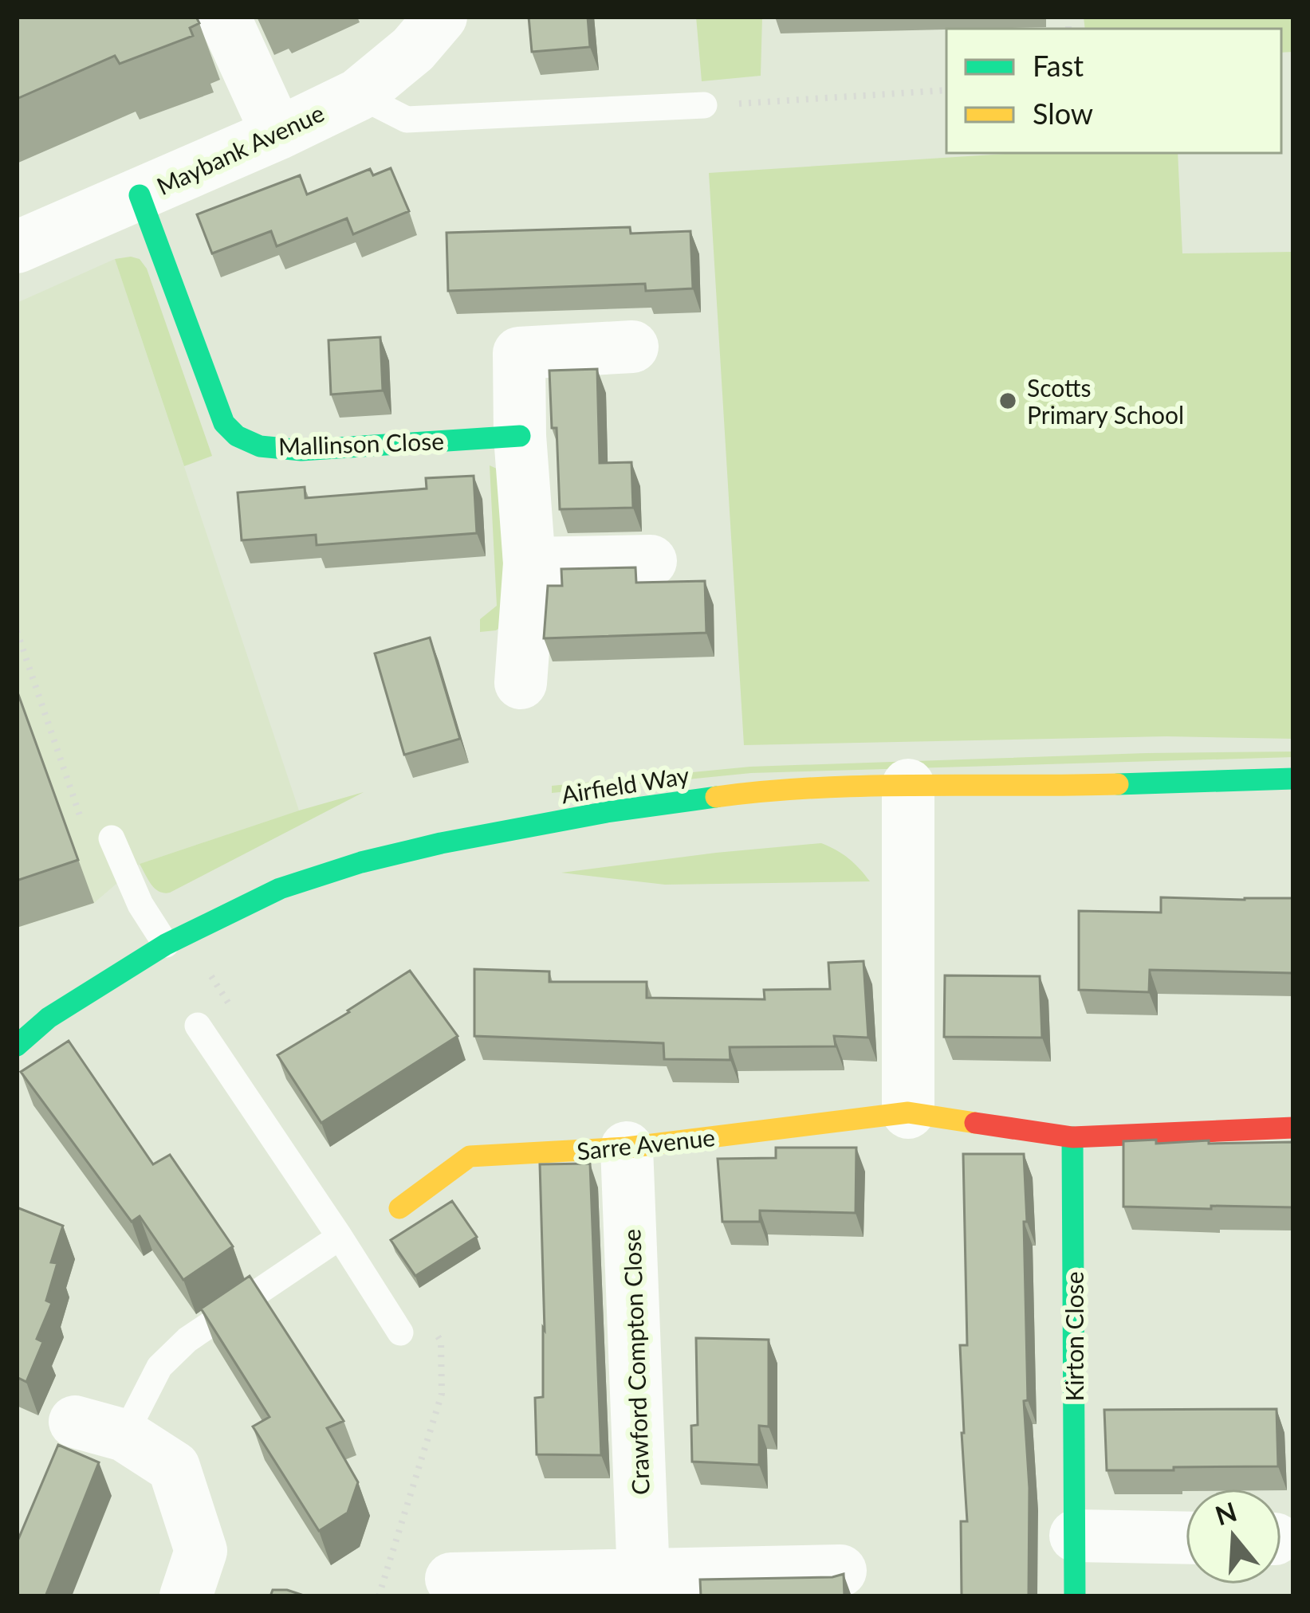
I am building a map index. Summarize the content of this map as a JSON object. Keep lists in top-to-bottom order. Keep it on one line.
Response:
{"streets":{"street":["Maybank Avenue","Mallinson Close","Airfield Way","Sarre Avenue","Kirton Close","Crawford Compton Close"]},"crossings":[["Maybank Avenue","Mallinson Close"],["Sarre Avenue","Kirton Close"],["Sarre Avenue","Crawford Compton Close"]],"places":["Scotts Primary School"],"legend":["Fast","Slow"],"north":"top"}
